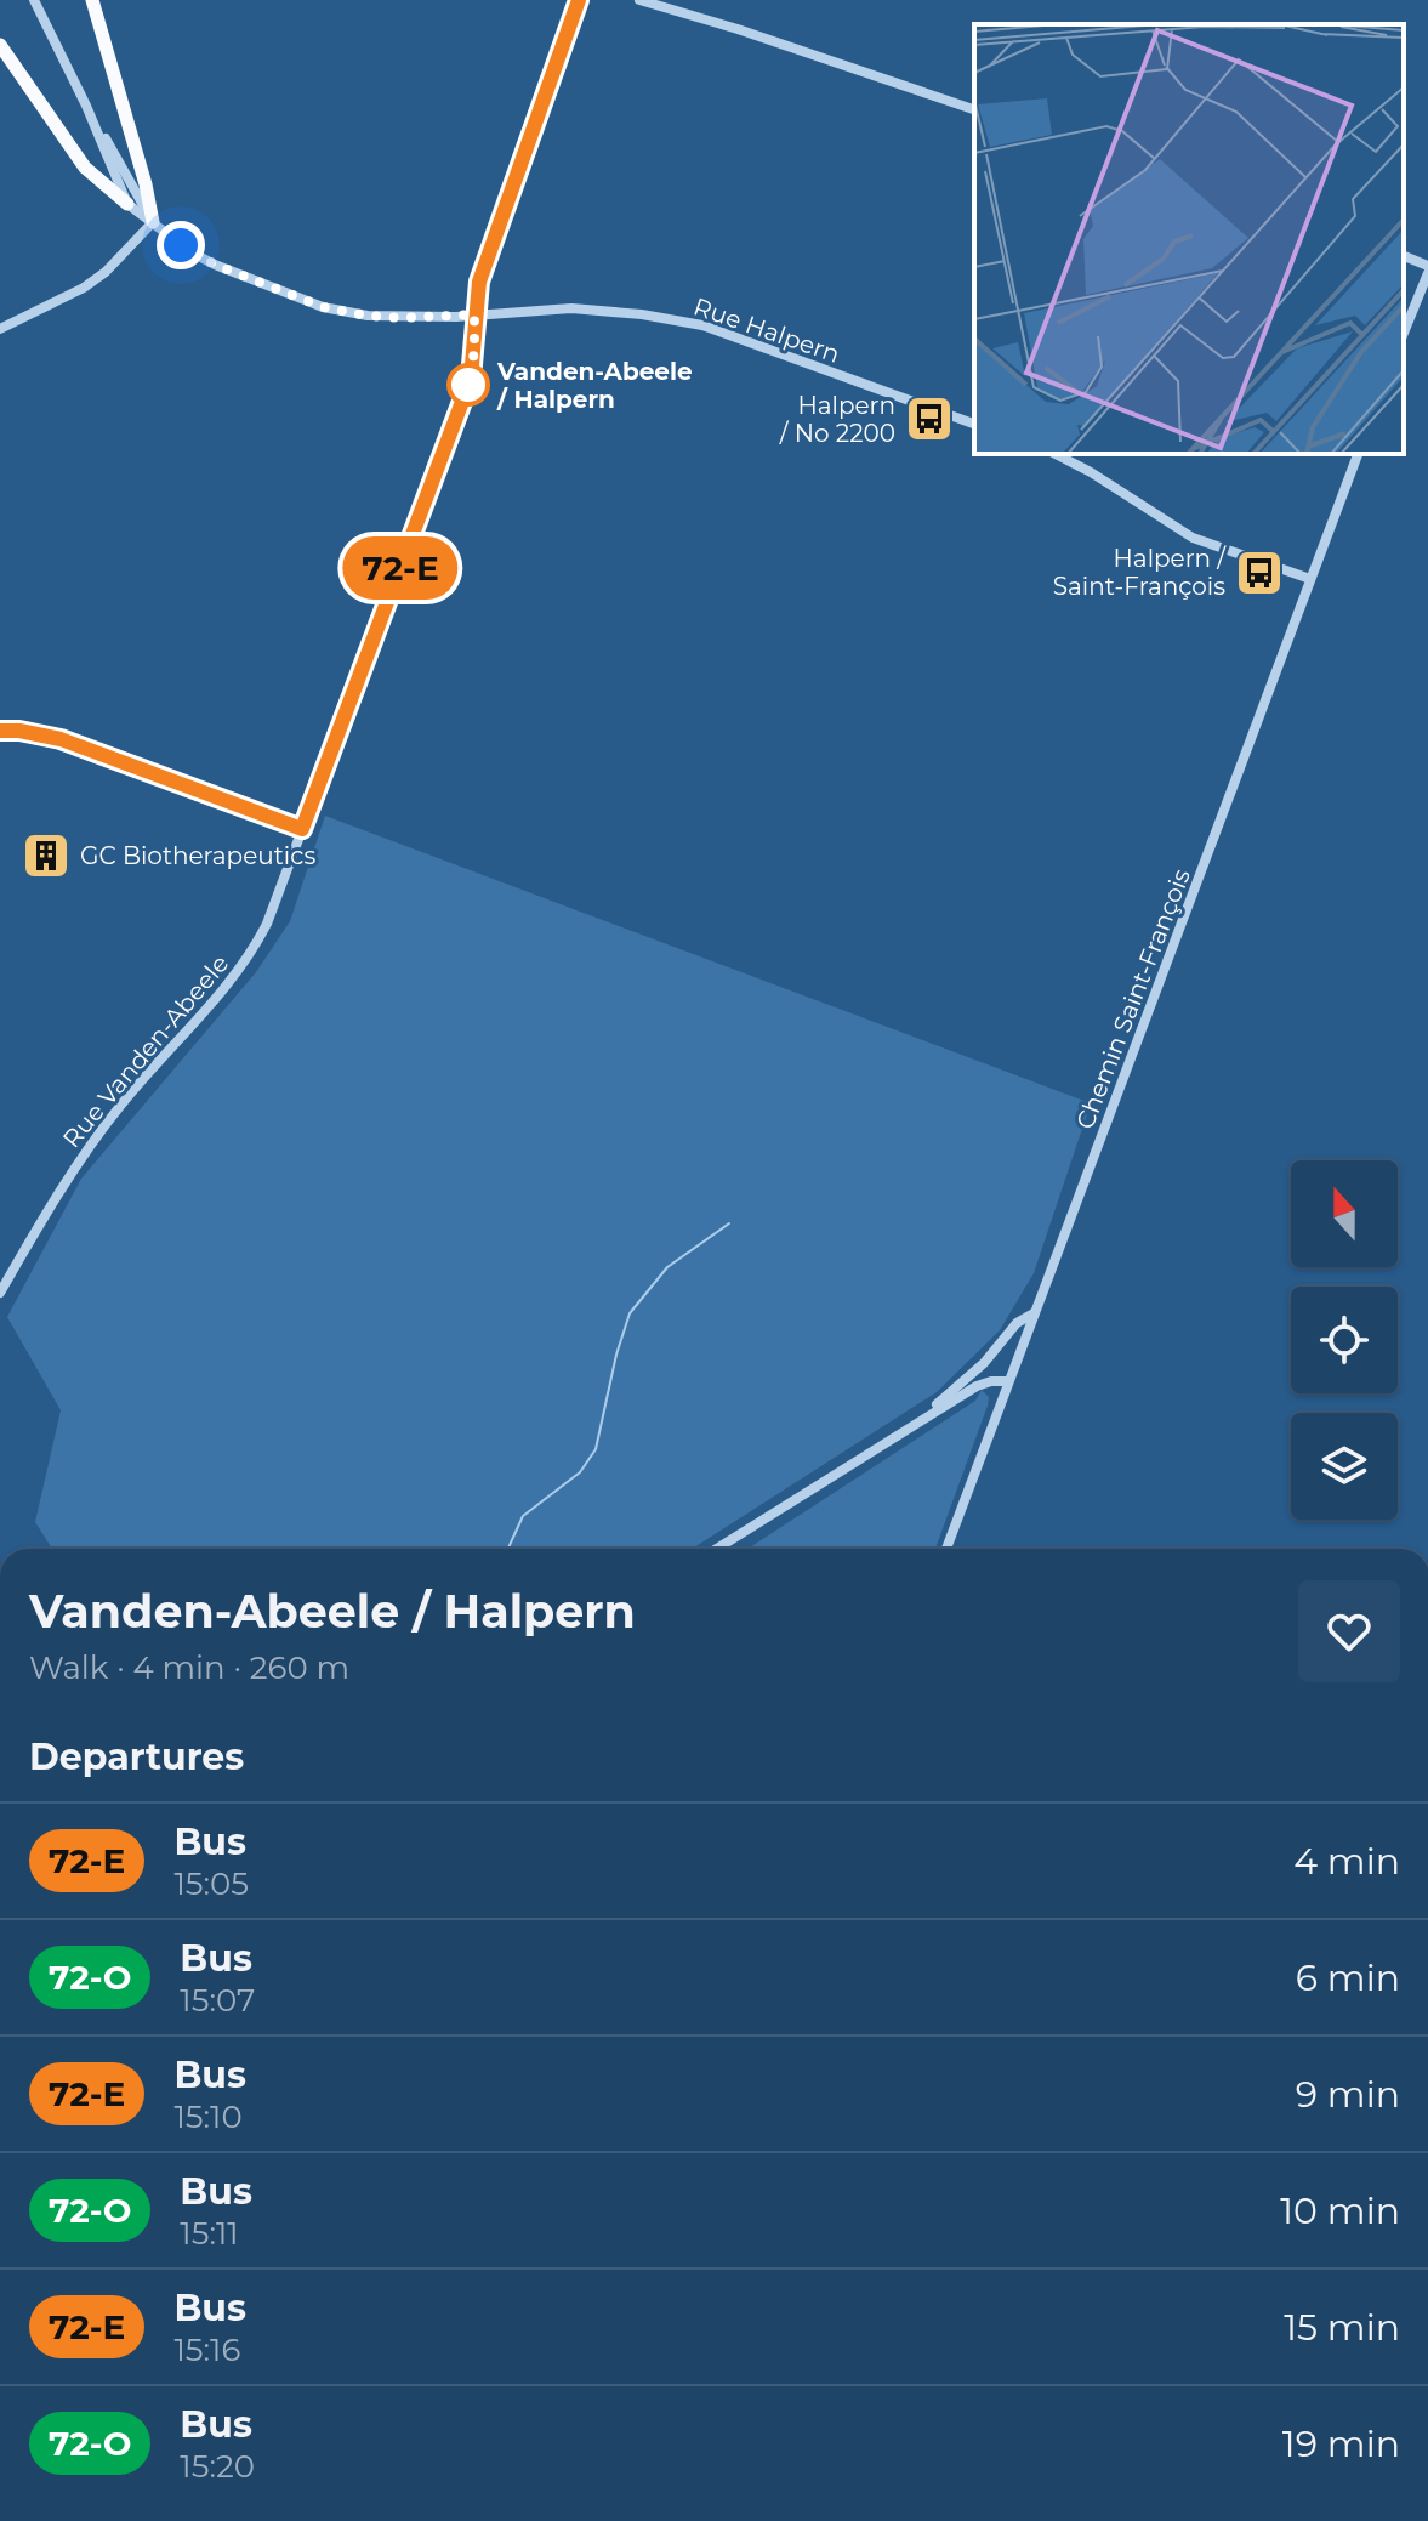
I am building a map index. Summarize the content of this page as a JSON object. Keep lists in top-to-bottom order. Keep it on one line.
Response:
{"streets":{"street":["Rue Halpern","Chemin Saint-François","Rue Vanden-Abeele"]},"crossings":[["Rue Halpern","Rue Vanden-Abeele"]],"places":{"other":["Vanden-Abeele / Halpern"],"bus stop":["Halpern / No 2200","Halpern / Saint-François"],"building":["GC Biotherapeutics"]},"lines":["bus line 72-E"],"north":"top","page":{"on_map":"72-E","heading":[["Vanden-Abeele / Halpern","Walk · 4 min · 260 m"],"Departures"],"list":[{"mark":"72-E","name":"Bus","note":"15:05","value":"4 min"},{"mark":"72-O","name":"Bus","note":"15:07","value":"6 min"},{"mark":"72-E","name":"Bus","note":"15:10","value":"9 min"},{"mark":"72-O","name":"Bus","note":"15:11","value":"10 min"},{"mark":"72-E","name":"Bus","note":"15:16","value":"15 min"},{"mark":"72-O","name":"Bus","note":"15:20","value":"19 min"}]}}
